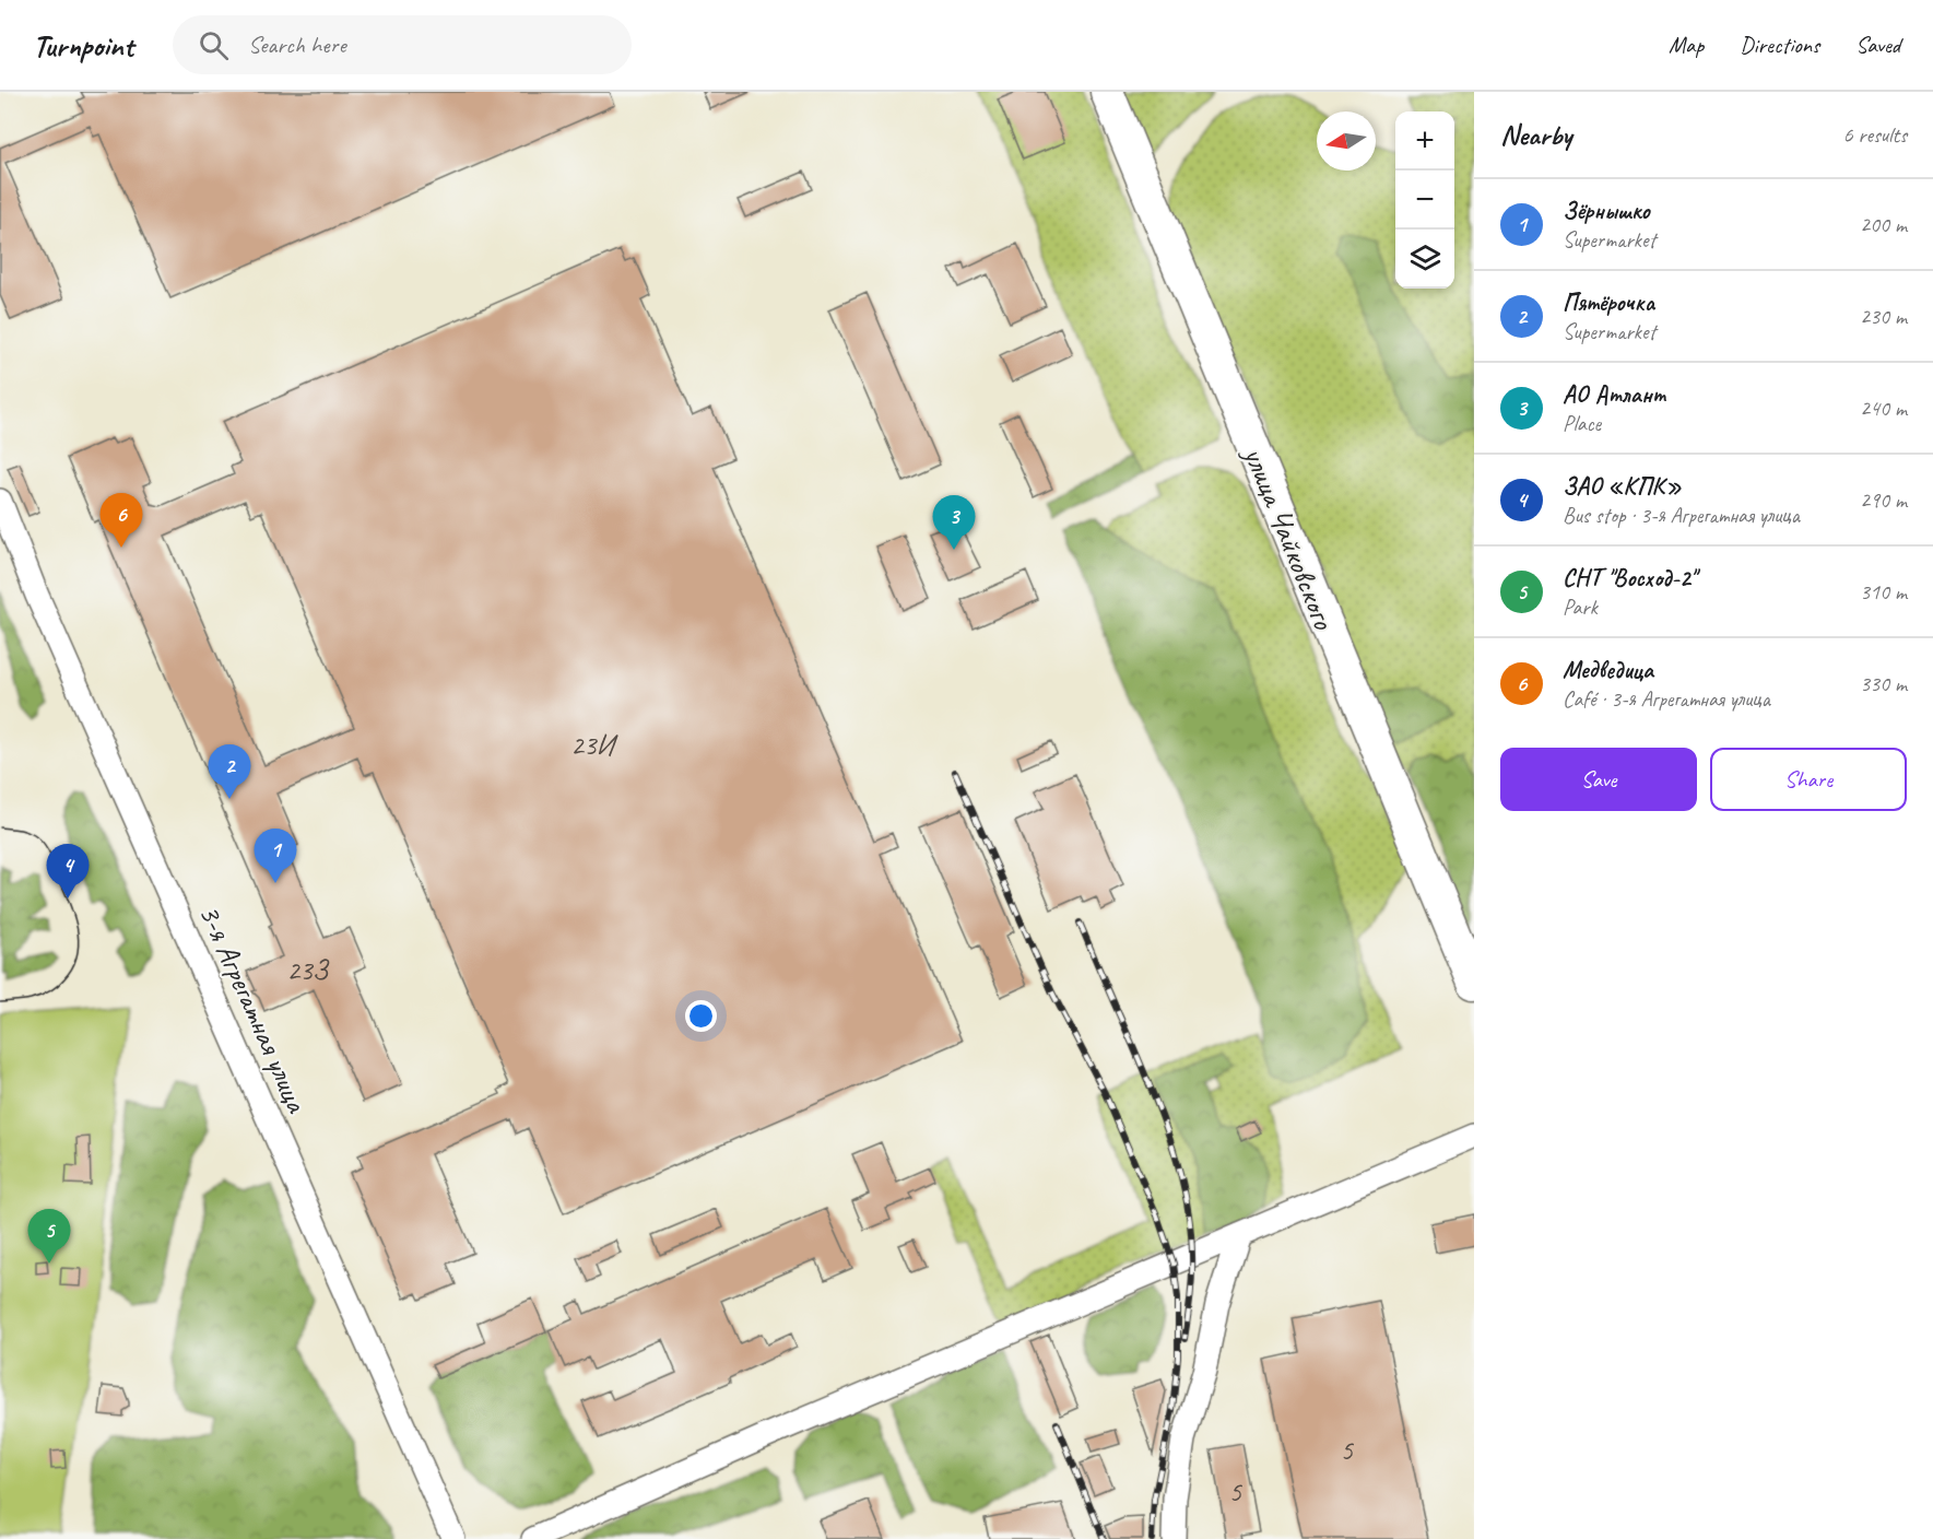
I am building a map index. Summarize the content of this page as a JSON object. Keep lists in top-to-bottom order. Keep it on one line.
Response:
{"streets":{"highway":["улица Чайковского"],"street":["3-я Агрегатная улица"]},"house_numbers":["23И","23З","5","5"],"north":"left","page":{"header":"Turnpoint","search":"Search here","nav":["Map","Directions","Saved"],"heading":["Nearby","6 results"],"map_buttons":["+","−"],"list":[{"mark":"1","name":"Зёрнышко","note":"Supermarket","value":"200 m"},{"mark":"2","name":"Пятёрочка","note":"Supermarket","value":"230 m"},{"mark":"3","name":"АО Атлант","note":"Place","value":"240 m"},{"mark":"4","name":"ЗАО «КПК»","note":"Bus stop · 3-я Агрегатная улица","value":"290 m"},{"mark":"5","name":"СНТ \"Восход-2\"","note":"Park","value":"310 m"},{"mark":"6","name":"Медведица","note":"Café · 3-я Агрегатная улица","value":"330 m"}],"pins":["6","3","2","1","4","5"],"buttons":["Save","Share"]}}
